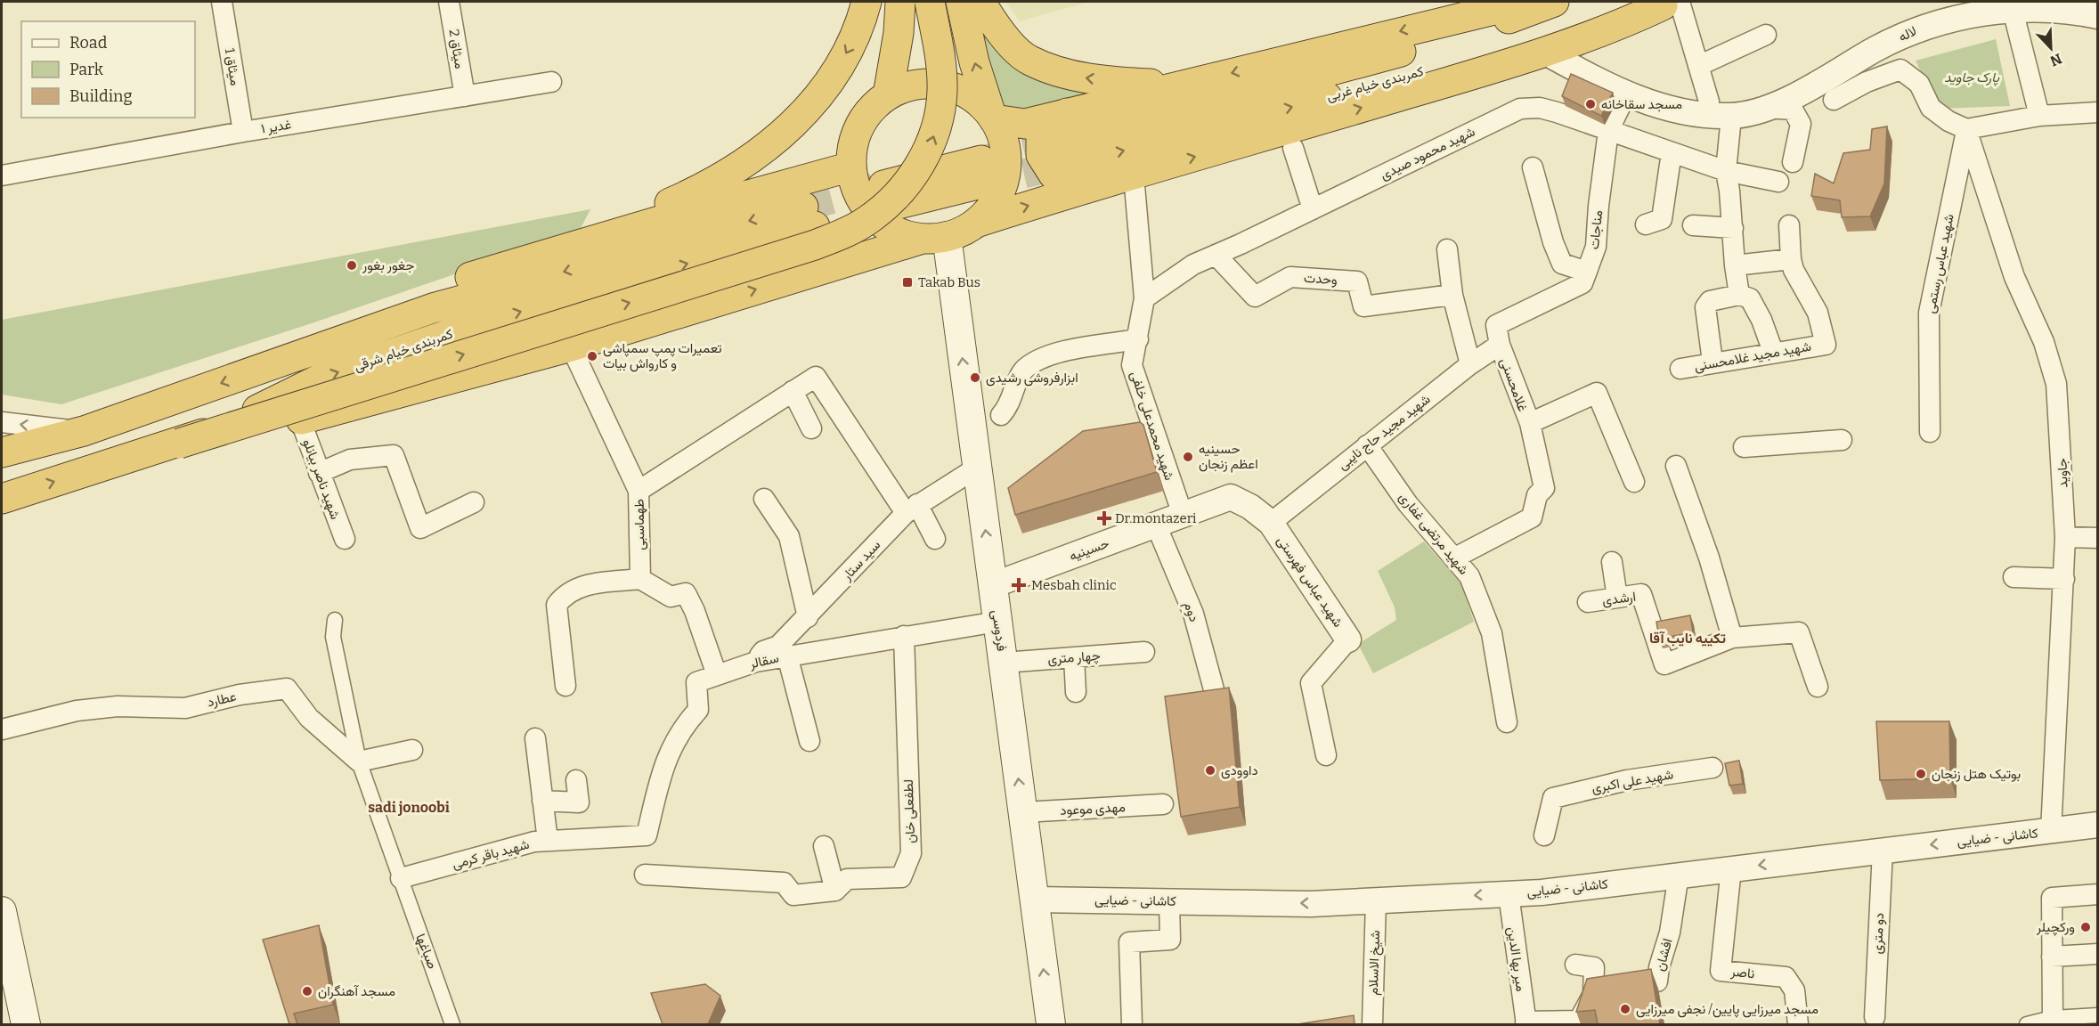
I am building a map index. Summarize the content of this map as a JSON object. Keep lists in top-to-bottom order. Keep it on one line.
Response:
{"streets":{"highway":["کمربندی خیام غربی","کمربندی خیام شرقی"],"main road":["فردوسی"],"street":["لاله","میثاق 2","میثاق 1","غدیر ۱","شهید محمود صیدی","مناجات","شهید عباس رستمی","وحدت","شهید مجید غلامحسنی","غلامحسنی","شهید محمدعلی خلفی","شهید مجید حاج نایبی","جاوید","شهید ناصر بیانلو","طهماسبی","شهید مرتضی غفاری","حسینیه","سید ستار","شهید عباس فهرستی","ارشدی","دوم","چهار متری","سقالر","عطارد","شهید علی اکبری","مهدی موعود","لطفعلی خان","کاشانی - ضیایی","شهید باقر کرمی","دو متری","صباغها","افشان","میر بها الدین","شیخ الاسلام","ناصر"]},"crossings":[["لاله","مناجات"],["میثاق 2","غدیر ۱"],["میثاق 1","غدیر ۱"],["شهید محمود صیدی","مناجات"],["شهید محمود صیدی","وحدت"],["شهید محمود صیدی","شهید محمدعلی خلفی"],["مناجات","غلامحسنی"],["مناجات","شهید مجید حاج نایبی"],["شهید عباس رستمی","جاوید"],["غلامحسنی","شهید مجید حاج نایبی"],["غلامحسنی","شهید مرتضی غفاری"],["شهید محمدعلی خلفی","حسینیه"],["شهید مجید حاج نایبی","شهید مرتضی غفاری"],["شهید مجید حاج نایبی","حسینیه"],["شهید مجید حاج نایبی","شهید عباس فهرستی"],["جاوید","کاشانی - ضیایی"],["حسینیه","شهید عباس فهرستی"],["حسینیه","دوم"],["حسینیه","فردوسی"],["سید ستار","فردوسی"],["سید ستار","سقالر"],["فردوسی","چهار متری"],["فردوسی","سقالر"],["فردوسی","مهدی موعود"],["فردوسی","کاشانی - ضیایی"],["سقالر","لطفعلی خان"],["سقالر","شهید باقر کرمی"],["عطارد","صباغها"],["کاشانی - ضیایی","دو متری"],["کاشانی - ضیایی","افشان"],["کاشانی - ضیایی","میر بها الدین"],["کاشانی - ضیایی","شیخ الاسلام"],["کاشانی - ضیایی","ناصر"],["شهید باقر کرمی","صباغها"]],"one_way":["فردوسی","کاشانی - ضیایی"],"districts":["تکییه نایب آقا","sadi jonoobi"],"parks":["پارک جاوید"],"places":{"other":["مسجد سقاخانه","جغور بغور","تعمیرات پمپ سمپاشی و کارواش بیات","ابزارفروشی رشیدی","حسینیه اعظم زنجان","داوودی","بوتیک هتل زنجان","ورکچیلر","مسجد آهنگران","مسجد میرزایی پایین/ نجفی میرزایی"],"transit":["Takab Bus"],"health":["Dr.montazeri","Mesbah clinic"]},"legend":["Road","Park","Building"],"north":"bottom right"}
